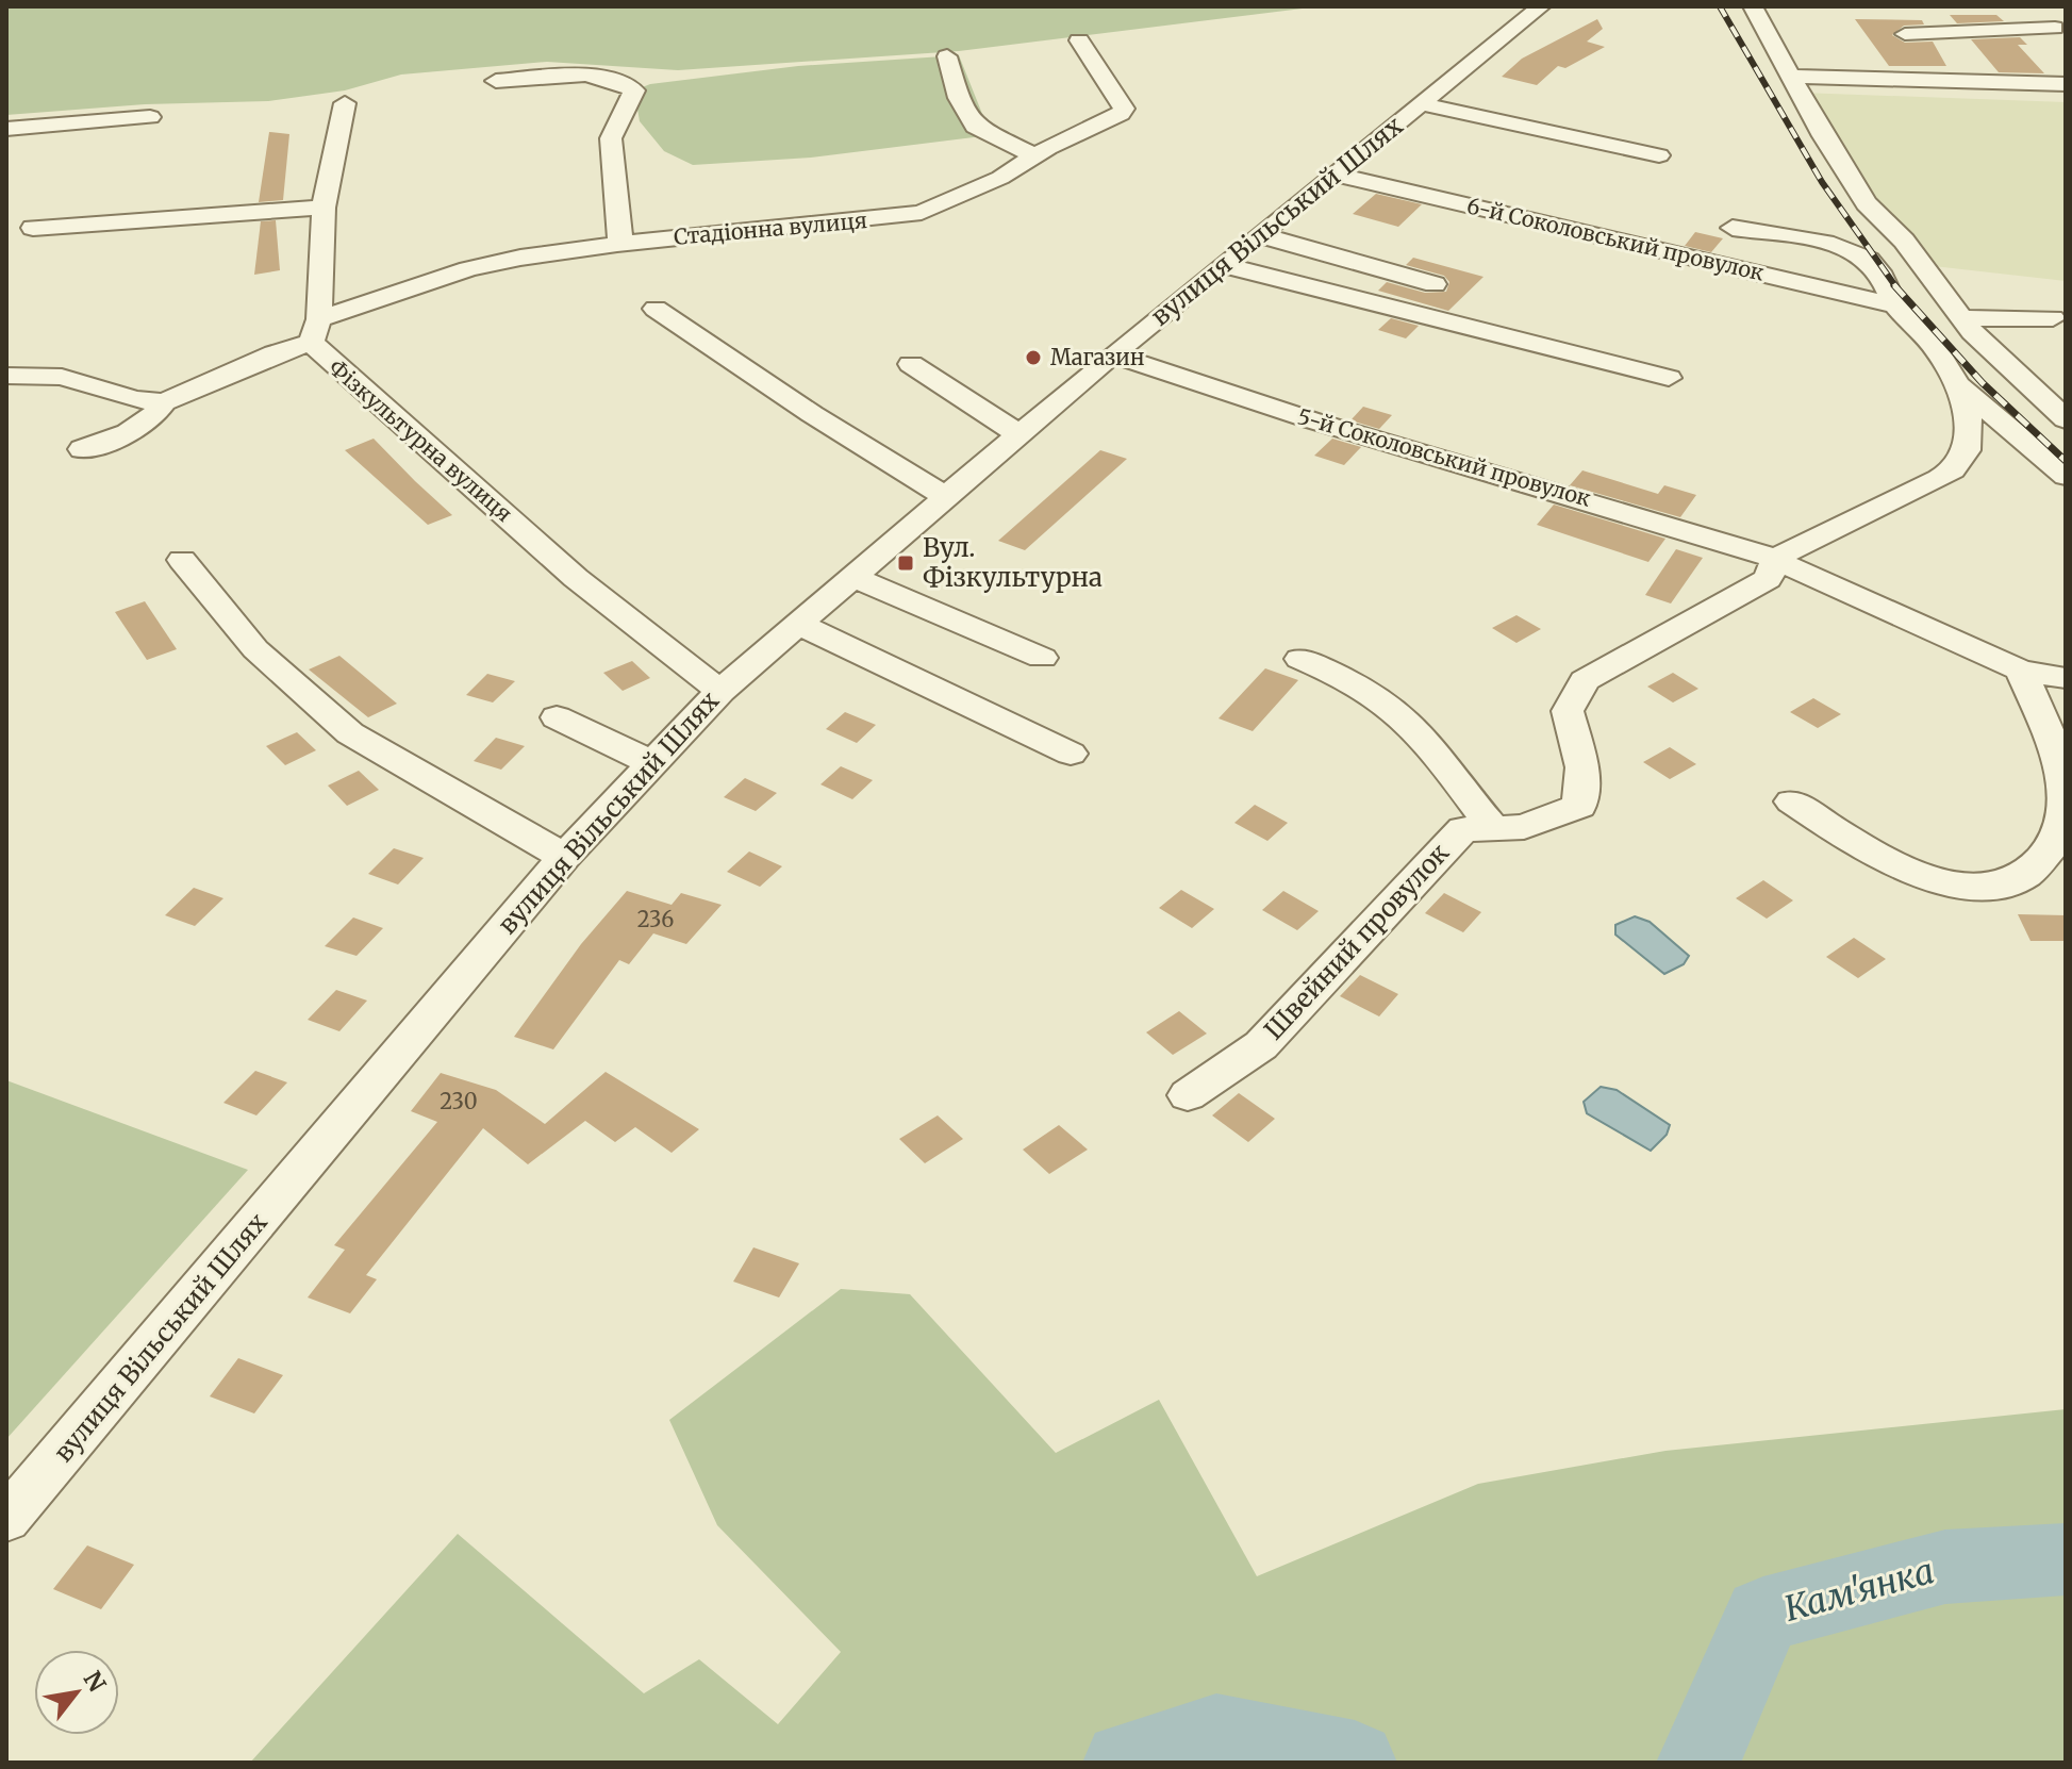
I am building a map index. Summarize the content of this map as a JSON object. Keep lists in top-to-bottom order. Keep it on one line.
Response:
{"streets":{"street":["вулиця Вільський Шлях","Стадіонна вулиця","6-й Соколовський провулок","Фізкультурна вулиця","5-й Соколовський провулок","Швейний провулок"]},"crossings":[["вулиця Вільський Шлях","6-й Соколовський провулок"],["вулиця Вільський Шлях","Фізкультурна вулиця"],["вулиця Вільський Шлях","5-й Соколовський провулок"],["Стадіонна вулиця","Фізкультурна вулиця"],["5-й Соколовський провулок","Швейний провулок"]],"water":["Кам'янка"],"places":{"other":["Магазин"],"transit":["Вул. Фізкультурна"]},"house_numbers":["236","230"],"north":"top right"}
